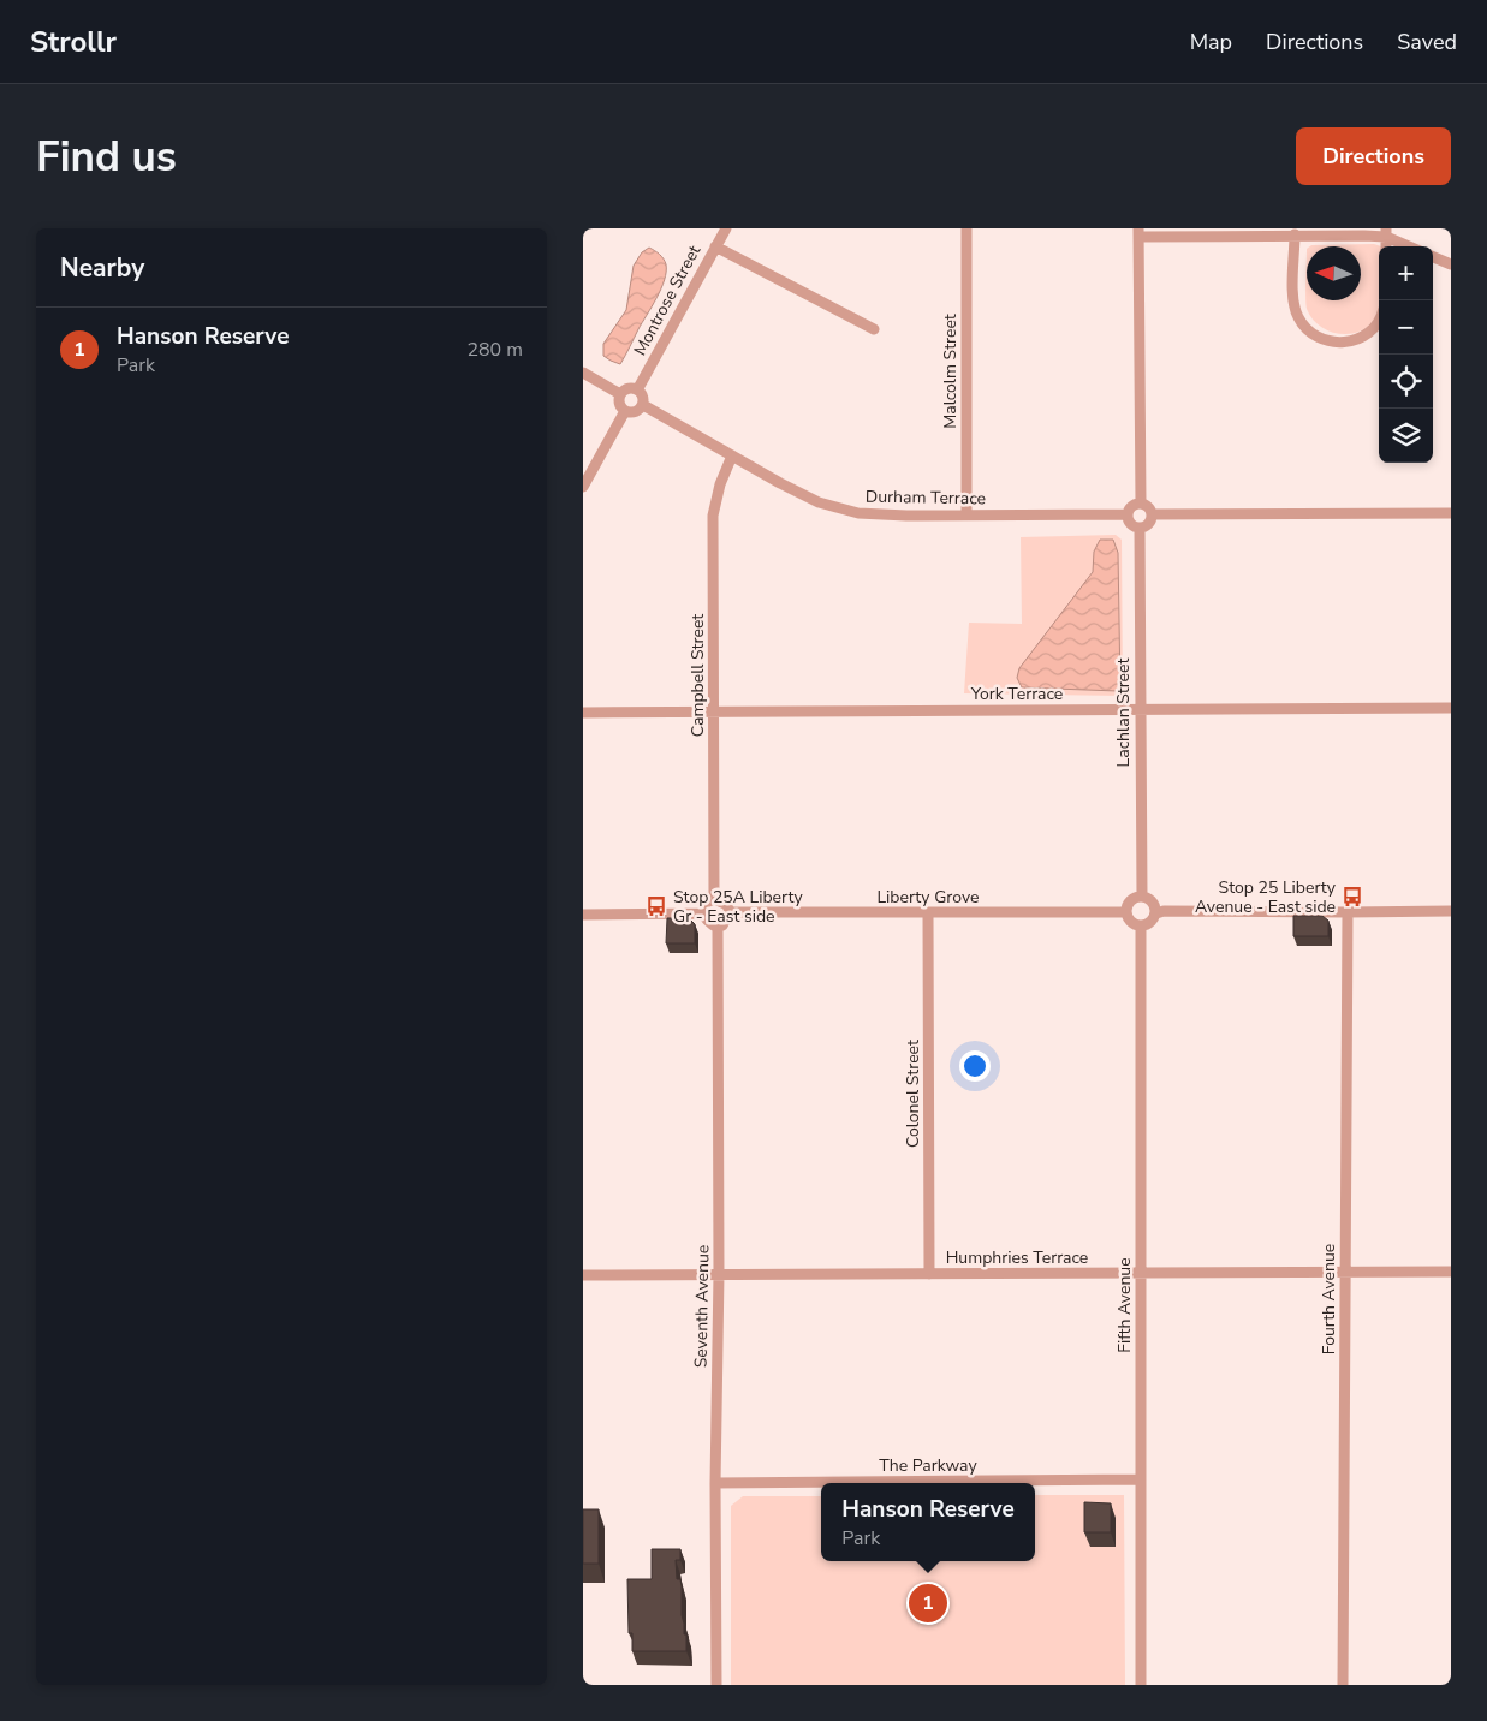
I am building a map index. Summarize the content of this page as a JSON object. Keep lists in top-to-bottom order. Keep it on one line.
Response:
{"streets":{"street":["Montrose Street","Malcolm Street","Durham Terrace","Campbell Street","York Terrace","Lachlan Street","Liberty Grove","Colonel Street","Humphries Terrace","Fourth Avenue","Fifth Avenue","Seventh Avenue","The Parkway"]},"crossings":[["Montrose Street","Durham Terrace"],["Malcolm Street","Durham Terrace"],["Durham Terrace","Campbell Street"],["Durham Terrace","Lachlan Street"],["Campbell Street","York Terrace"],["Campbell Street","Liberty Grove"],["Campbell Street","Seventh Avenue"],["York Terrace","Lachlan Street"],["Lachlan Street","Liberty Grove"],["Lachlan Street","Fifth Avenue"],["Liberty Grove","Colonel Street"],["Liberty Grove","Fifth Avenue"],["Liberty Grove","Seventh Avenue"],["Colonel Street","Humphries Terrace"],["Humphries Terrace","Fourth Avenue"],["Humphries Terrace","Fifth Avenue"],["Humphries Terrace","Seventh Avenue"],["Fifth Avenue","The Parkway"],["Seventh Avenue","The Parkway"]],"places":{"bus stop":["Stop 25 Liberty Avenue - East side","Stop 25A Liberty Gr - East side"]},"north":"left","page":{"header":"Strollr","nav":["Map","Directions","Saved"],"buttons":"Directions","title":"Find us","heading":"Nearby","map_buttons":["+","−"],"list":[{"mark":"1","name":"Hanson Reserve","note":"Park","value":"280 m"}],"popup":["Hanson Reserve","Park"],"pins":"1"}}
